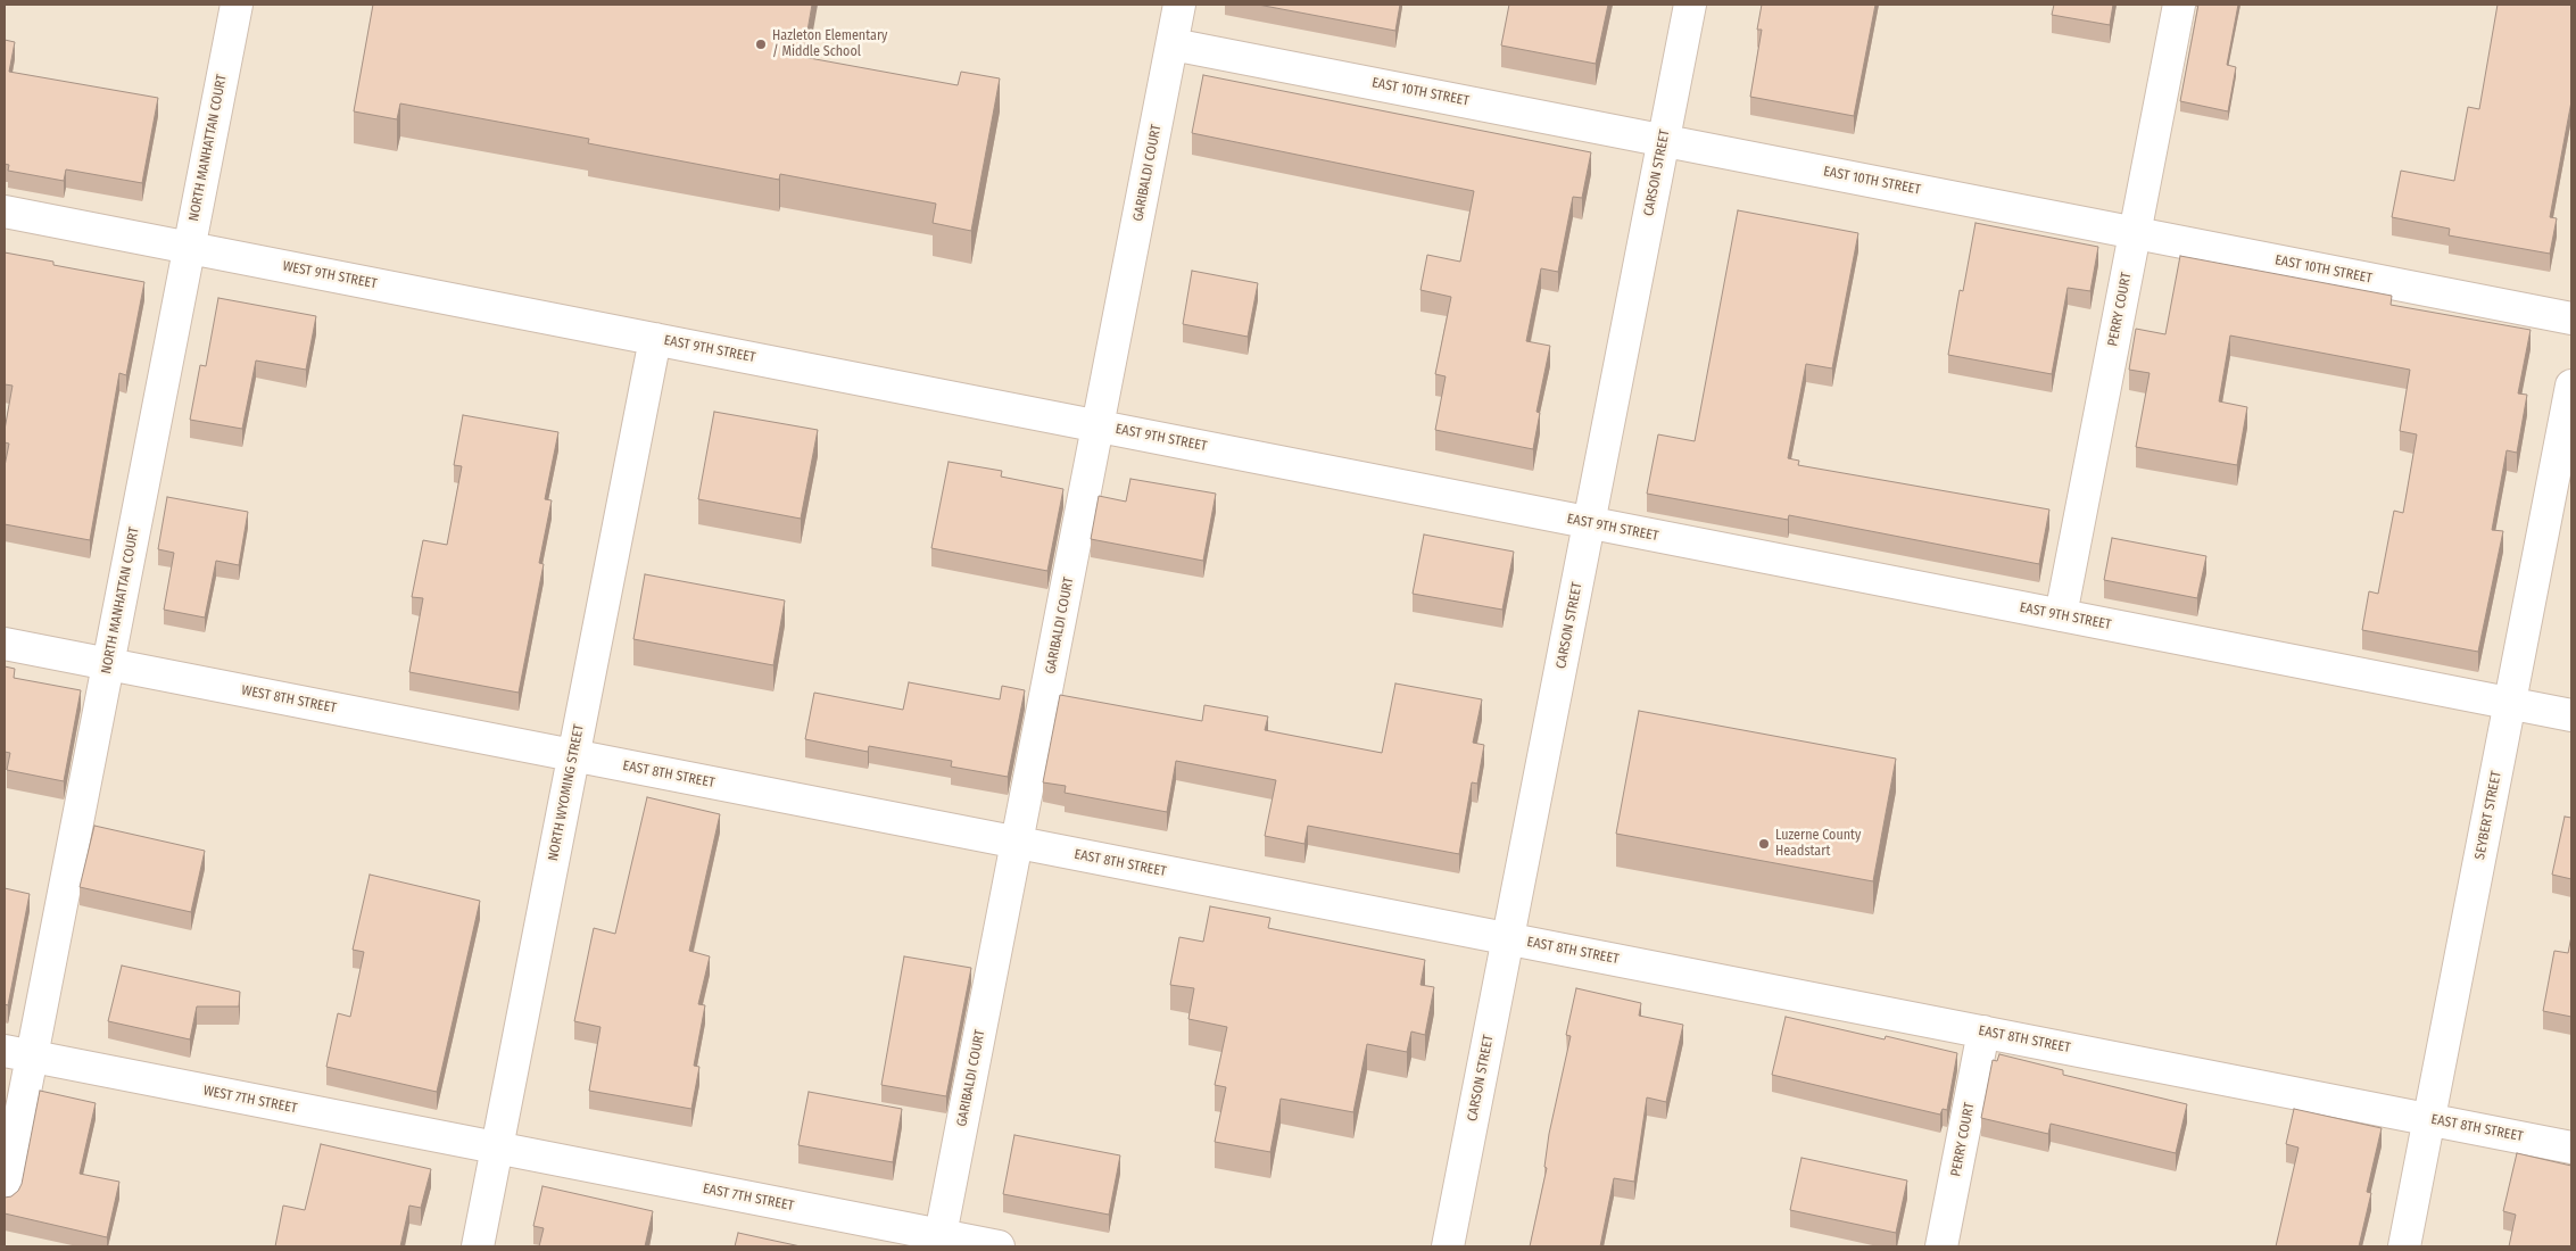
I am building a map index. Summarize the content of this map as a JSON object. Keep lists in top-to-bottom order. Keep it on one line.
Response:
{"streets":{"street":["EAST 10TH STREET","NORTH MANHATTAN COURT","GARIBALDI COURT","CARSON STREET","WEST 9TH STREET","PERRY COURT","EAST 9TH STREET","WEST 8TH STREET","EAST 8TH STREET","NORTH WYOMING STREET","SEYBERT STREET","WEST 7TH STREET","EAST 7TH STREET"]},"crossings":[["EAST 10TH STREET","GARIBALDI COURT"],["EAST 10TH STREET","CARSON STREET"],["EAST 10TH STREET","PERRY COURT"],["NORTH MANHATTAN COURT","WEST 9TH STREET"],["NORTH MANHATTAN COURT","WEST 8TH STREET"],["NORTH MANHATTAN COURT","WEST 7TH STREET"],["GARIBALDI COURT","EAST 9TH STREET"],["GARIBALDI COURT","EAST 8TH STREET"],["GARIBALDI COURT","EAST 7TH STREET"],["CARSON STREET","EAST 9TH STREET"],["CARSON STREET","EAST 8TH STREET"],["WEST 9TH STREET","EAST 9TH STREET"],["WEST 9TH STREET","NORTH WYOMING STREET"],["PERRY COURT","EAST 9TH STREET"],["PERRY COURT","EAST 8TH STREET"],["EAST 9TH STREET","NORTH WYOMING STREET"],["EAST 9TH STREET","SEYBERT STREET"],["WEST 8TH STREET","EAST 8TH STREET"],["WEST 8TH STREET","NORTH WYOMING STREET"],["EAST 8TH STREET","NORTH WYOMING STREET"],["EAST 8TH STREET","SEYBERT STREET"],["NORTH WYOMING STREET","WEST 7TH STREET"],["NORTH WYOMING STREET","EAST 7TH STREET"],["WEST 7TH STREET","EAST 7TH STREET"]],"places":["Hazleton Elementary / Middle School","Luzerne County Headstart"]}
